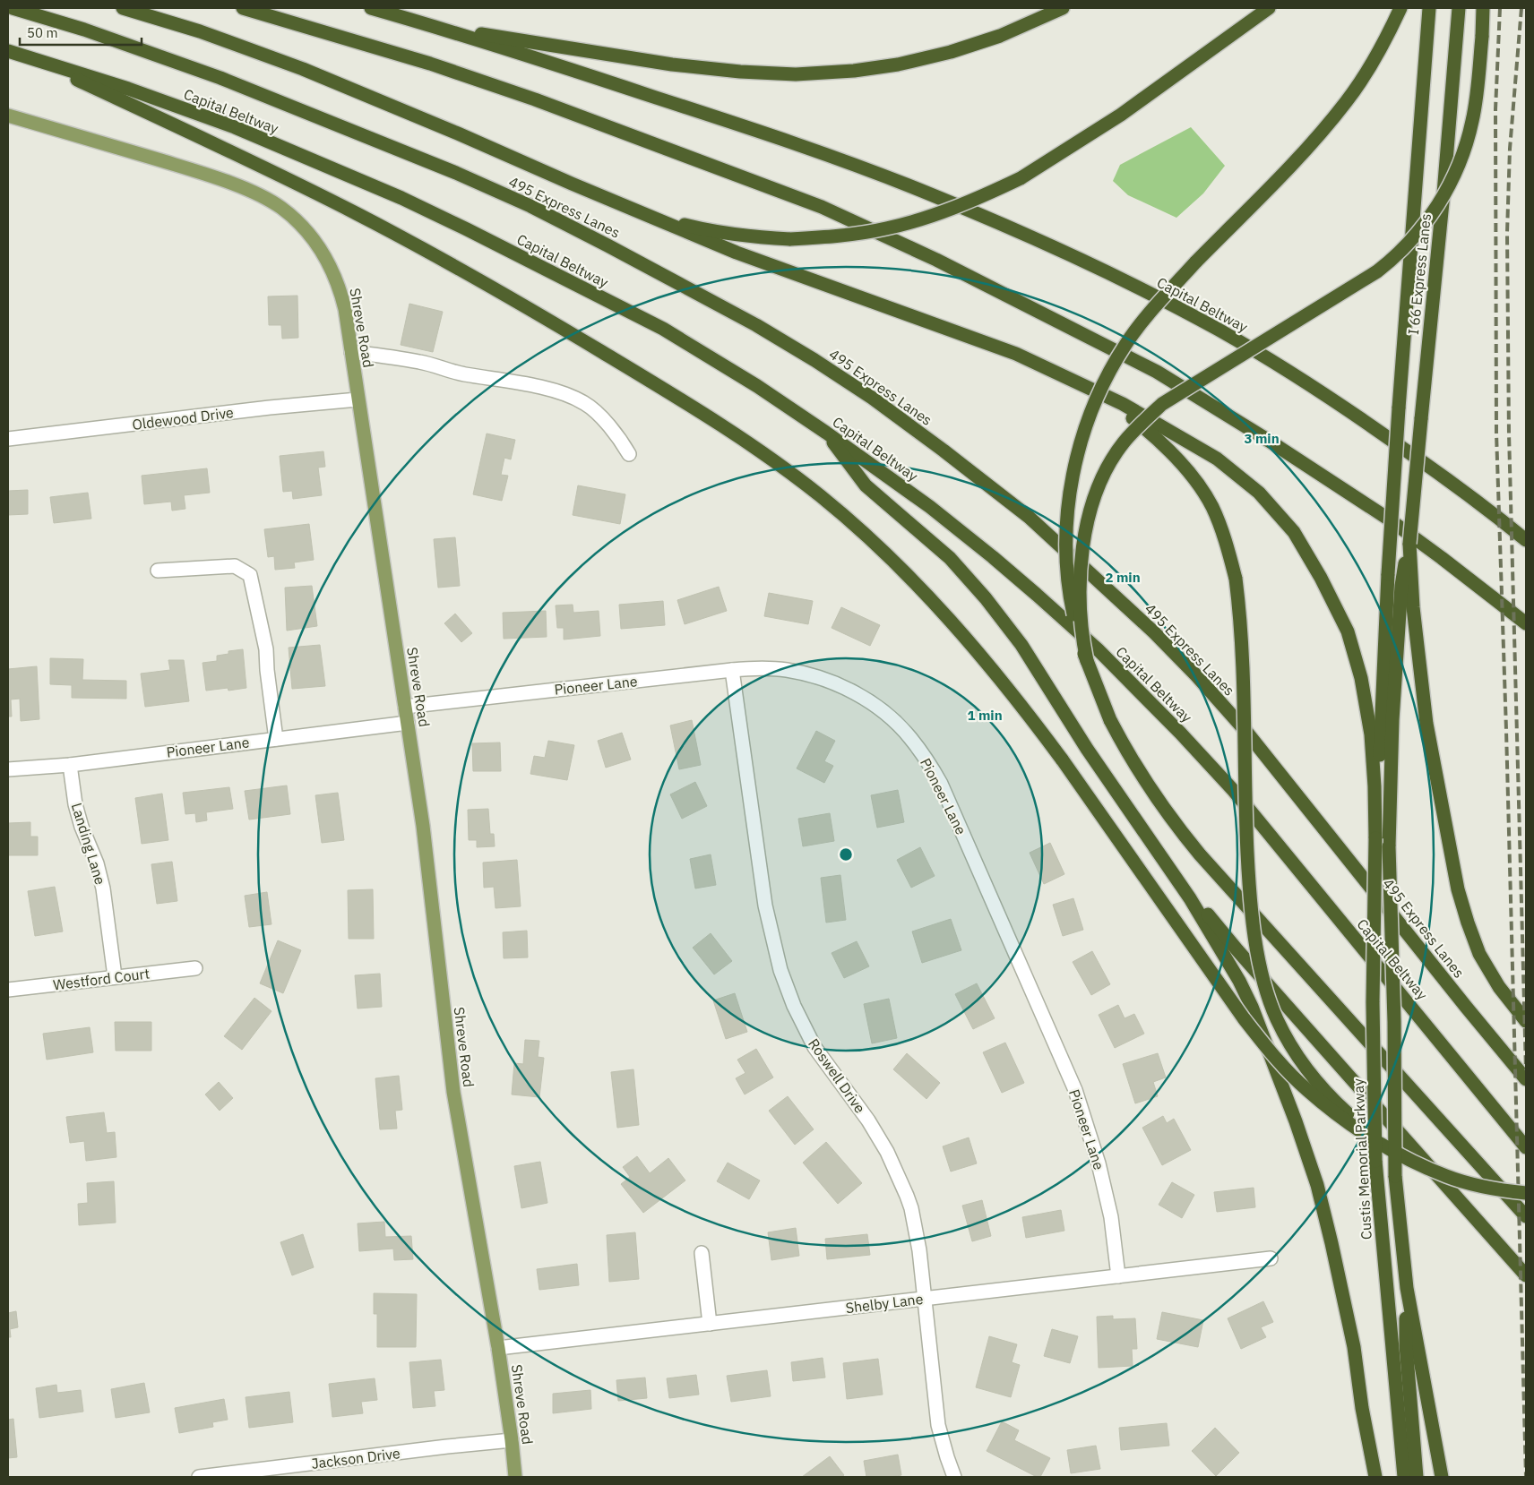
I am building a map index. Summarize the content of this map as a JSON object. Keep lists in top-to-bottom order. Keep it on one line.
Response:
{"streets":{"highway":["Capital Beltway","495 Express Lanes","I 66 Express Lanes","Custis Memorial Parkway"],"main road":["Shreve Road"],"street":["Oldewood Drive","Pioneer Lane","Landing Lane","Westford Court","Roswell Drive","Shelby Lane","Jackson Drive"]},"crossings":[["Shreve Road","Oldewood Drive"],["Shreve Road","Pioneer Lane"],["Shreve Road","Shelby Lane"],["Shreve Road","Jackson Drive"],["Pioneer Lane","Landing Lane"],["Pioneer Lane","Roswell Drive"],["Pioneer Lane","Shelby Lane"],["Landing Lane","Westford Court"],["Roswell Drive","Shelby Lane"]],"scale_bar":"50 m","rings":["3 min","2 min","1 min"]}
